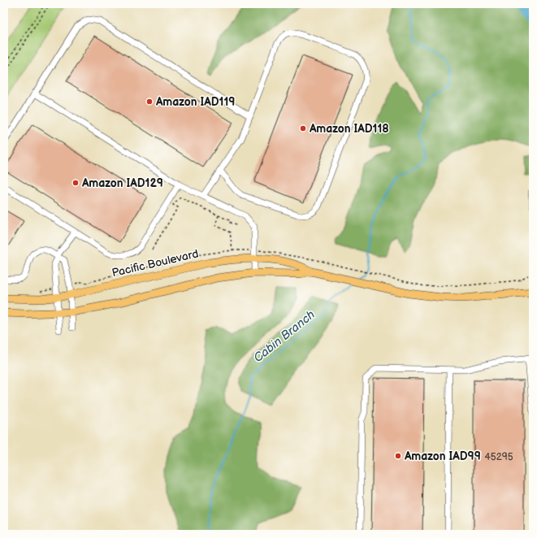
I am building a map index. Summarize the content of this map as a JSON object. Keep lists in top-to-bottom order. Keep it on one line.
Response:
{"streets":{"main road":["Pacific Boulevard"]},"water":["Cabin Branch"],"places":["Amazon IAD119","Amazon IAD118","Amazon IAD129","Amazon IAD99"],"house_numbers":["45295"]}
